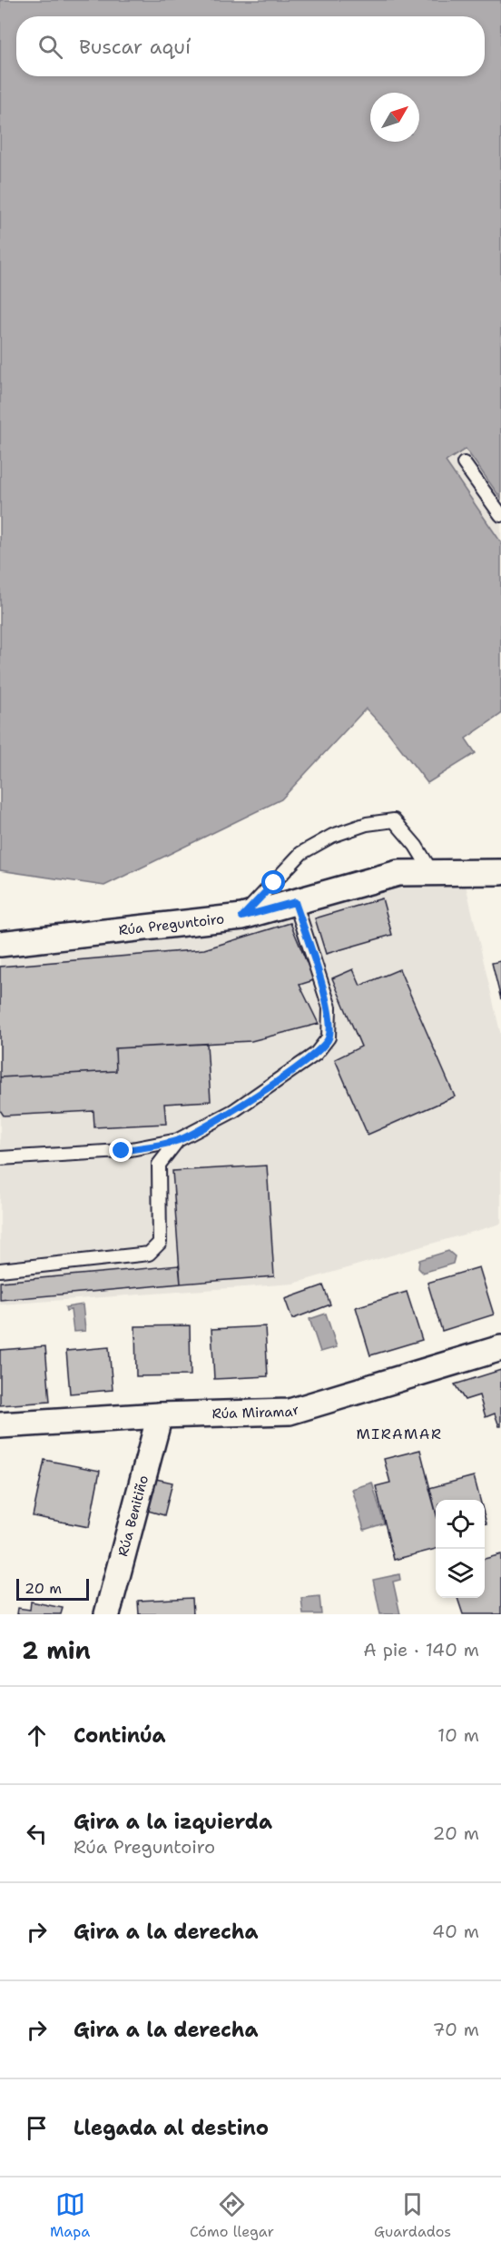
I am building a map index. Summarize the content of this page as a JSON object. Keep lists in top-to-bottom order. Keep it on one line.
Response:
{"streets":{"street":["Rúa Preguntoiro","Rúa Miramar","Rúa Benitiño"]},"crossings":[["Rúa Miramar","Rúa Benitiño"]],"districts":["MIRAMAR"],"scale_bar":"20 m","north":"top right","page":{"search":"Buscar aquí","scale":"20 m","heading":["2 min","A pie · 140 m"],"list":[["Continúa","10 m"],["Gira a la izquierda","Rúa Preguntoiro","20 m"],["Gira a la derecha","40 m"],["Gira a la derecha","70 m"],"Llegada al destino"],"nav":["Mapa","Cómo llegar","Guardados"]}}
